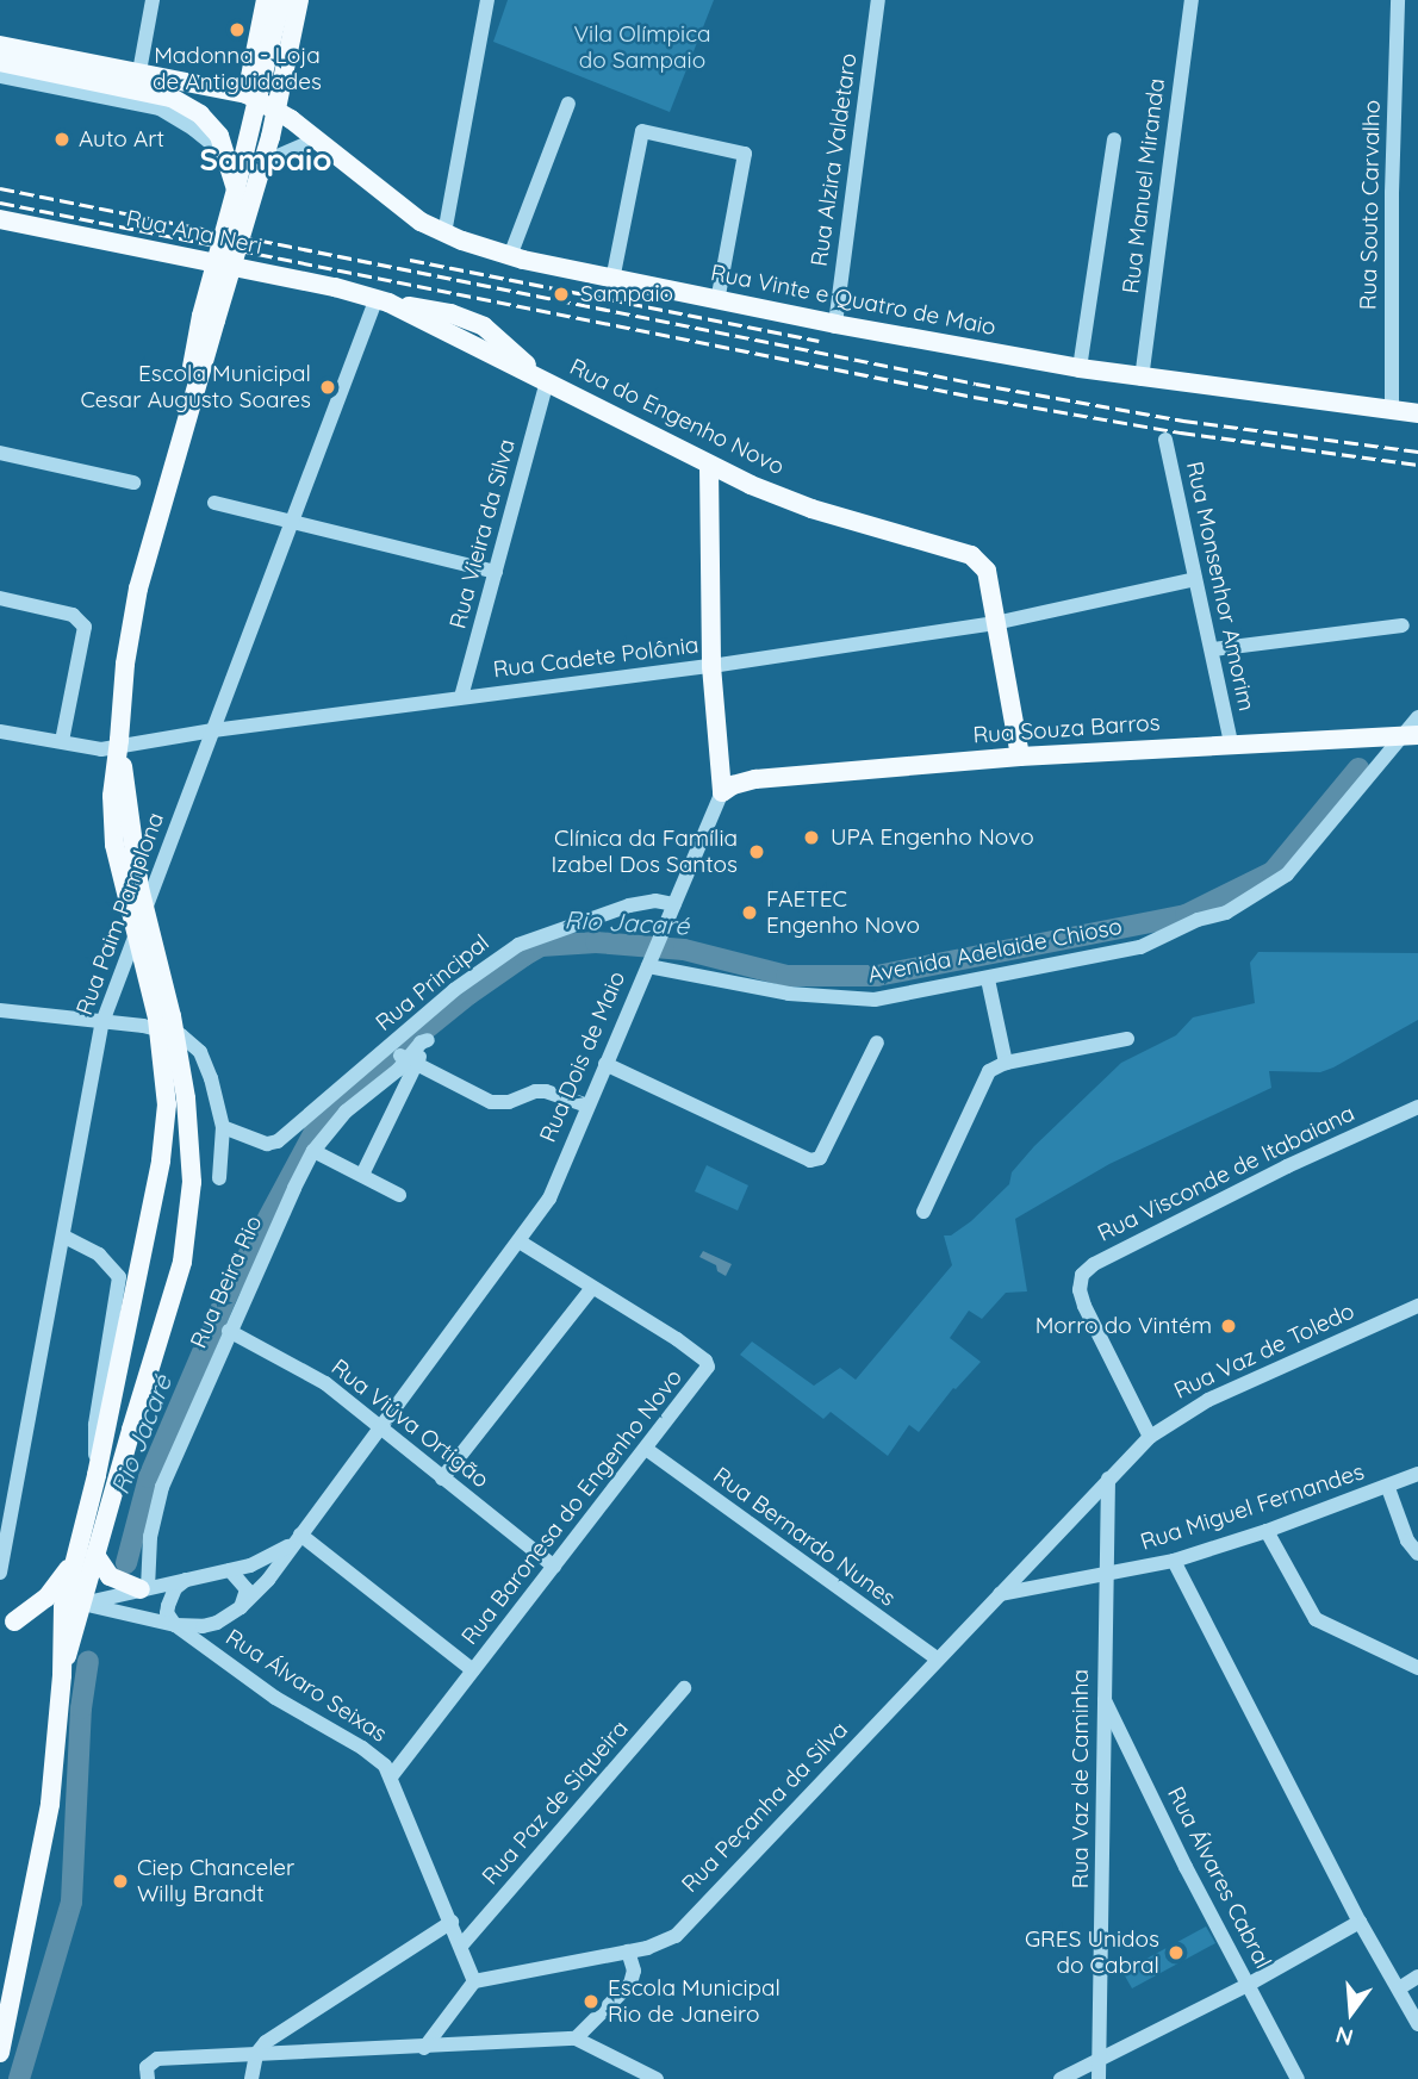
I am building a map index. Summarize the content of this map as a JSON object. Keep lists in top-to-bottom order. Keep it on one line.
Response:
{"streets":{"main road":["Rua Ana Neri","Rua Vinte e Quatro de Maio","Rua do Engenho Novo","Rua Souza Barros","Rua Dois de Maio"],"street":["Rua Alzira Valdetaro","Rua Manuel Miranda","Rua Souto Carvalho","Rua Vieira da Silva","Rua Monsenhor Amorim","Rua Cadete Polônia","Rua Paim Pamplona","Avenida Adelaide Chioso","Rua Principal","Rua Visconde de Itabaiana","Rua Beira Rio","Rua Vaz de Toledo","Rua Viúva Ortigão","Rua Baronesa do Engenho Novo","Rua Miguel Fernandes","Rua Bernardo Nunes","Rua Álvaro Seixas","Rua Vaz de Caminha","Rua Paz de Siqueira","Rua Peçanha da Silva","Rua Álvares Cabral"]},"crossings":[["Rua Alzira Valdetaro","Rua Vinte e Quatro de Maio"],["Rua Manuel Miranda","Rua Vinte e Quatro de Maio"],["Rua Souto Carvalho","Rua Vinte e Quatro de Maio"],["Rua Ana Neri","Rua do Engenho Novo"],["Rua Ana Neri","Rua Paim Pamplona"],["Rua do Engenho Novo","Rua Vieira da Silva"],["Rua do Engenho Novo","Rua Cadete Polônia"],["Rua do Engenho Novo","Rua Souza Barros"],["Rua do Engenho Novo","Rua Paim Pamplona"],["Rua do Engenho Novo","Rua Dois de Maio"],["Rua Vieira da Silva","Rua Cadete Polônia"],["Rua Monsenhor Amorim","Rua Cadete Polônia"],["Rua Monsenhor Amorim","Rua Souza Barros"],["Rua Cadete Polônia","Rua Paim Pamplona"],["Rua Cadete Polônia","Rua Dois de Maio"],["Rua Souza Barros","Avenida Adelaide Chioso"],["Rua Souza Barros","Rua Dois de Maio"],["Avenida Adelaide Chioso","Rua Dois de Maio"],["Rua Principal","Rua Dois de Maio"],["Rua Principal","Rua Beira Rio"],["Rua Dois de Maio","Rua Viúva Ortigão"],["Rua Dois de Maio","Rua Baronesa do Engenho Novo"],["Rua Visconde de Itabaiana","Rua Vaz de Toledo"],["Rua Beira Rio","Rua Viúva Ortigão"],["Rua Vaz de Toledo","Rua Miguel Fernandes"],["Rua Vaz de Toledo","Rua Vaz de Caminha"],["Rua Vaz de Toledo","Rua Peçanha da Silva"],["Rua Viúva Ortigão","Rua Baronesa do Engenho Novo"],["Rua Baronesa do Engenho Novo","Rua Bernardo Nunes"],["Rua Baronesa do Engenho Novo","Rua Álvaro Seixas"],["Rua Miguel Fernandes","Rua Vaz de Caminha"],["Rua Miguel Fernandes","Rua Peçanha da Silva"],["Rua Bernardo Nunes","Rua Peçanha da Silva"],["Rua Álvaro Seixas","Rua Paz de Siqueira"],["Rua Álvaro Seixas","Rua Peçanha da Silva"],["Rua Vaz de Caminha","Rua Álvares Cabral"]],"districts":["Sampaio"],"water":["Rio Jacaré"],"parks":["Vila Olímpica do Sampaio"],"places":["Madonna - Loja de Antiguidades","Auto Art","Sampaio","Escola Municipal Cesar Augusto Soares","UPA Engenho Novo","Clínica da Família Izabel Dos Santos","FAETEC Engenho Novo","Morro do Vintém","Ciep Chanceler Willy Brandt","GRES Unidos do Cabral","Escola Municipal Rio de Janeiro"],"north":"bottom"}
